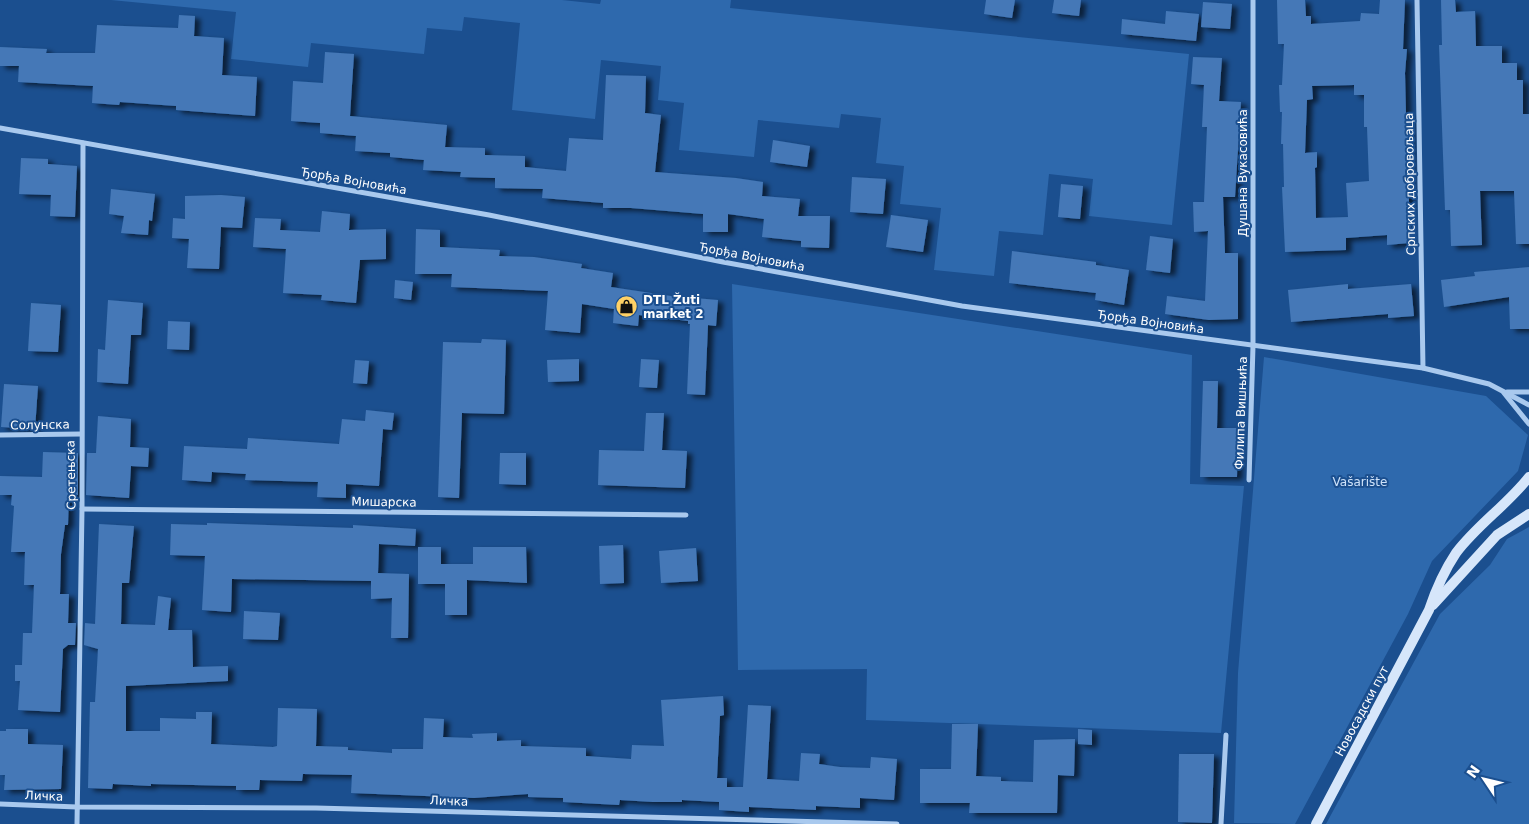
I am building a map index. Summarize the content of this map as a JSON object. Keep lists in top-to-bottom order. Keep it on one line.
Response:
{"streets":{"main road":["Новосадски пут"],"street":["Душана Вукасовића","Ђорђа Војновића","Српских добровољаца","Филипа Вишњића","Солунска","Сретењска","Мишарска","Личка"]},"crossings":[["Душана Вукасовића","Ђорђа Војновића"],["Душана Вукасовића","Филипа Вишњића"],["Ђорђа Војновића","Српских добровољаца"],["Ђорђа Војновића","Филипа Вишњића"],["Ђорђа Војновића","Сретењска"],["Солунска","Сретењска"],["Сретењска","Мишарска"],["Сретењска","Личка"]],"parks":["Vašarište"],"places":{"shop":["DTL Žuti market 2"]},"north":"top left"}
